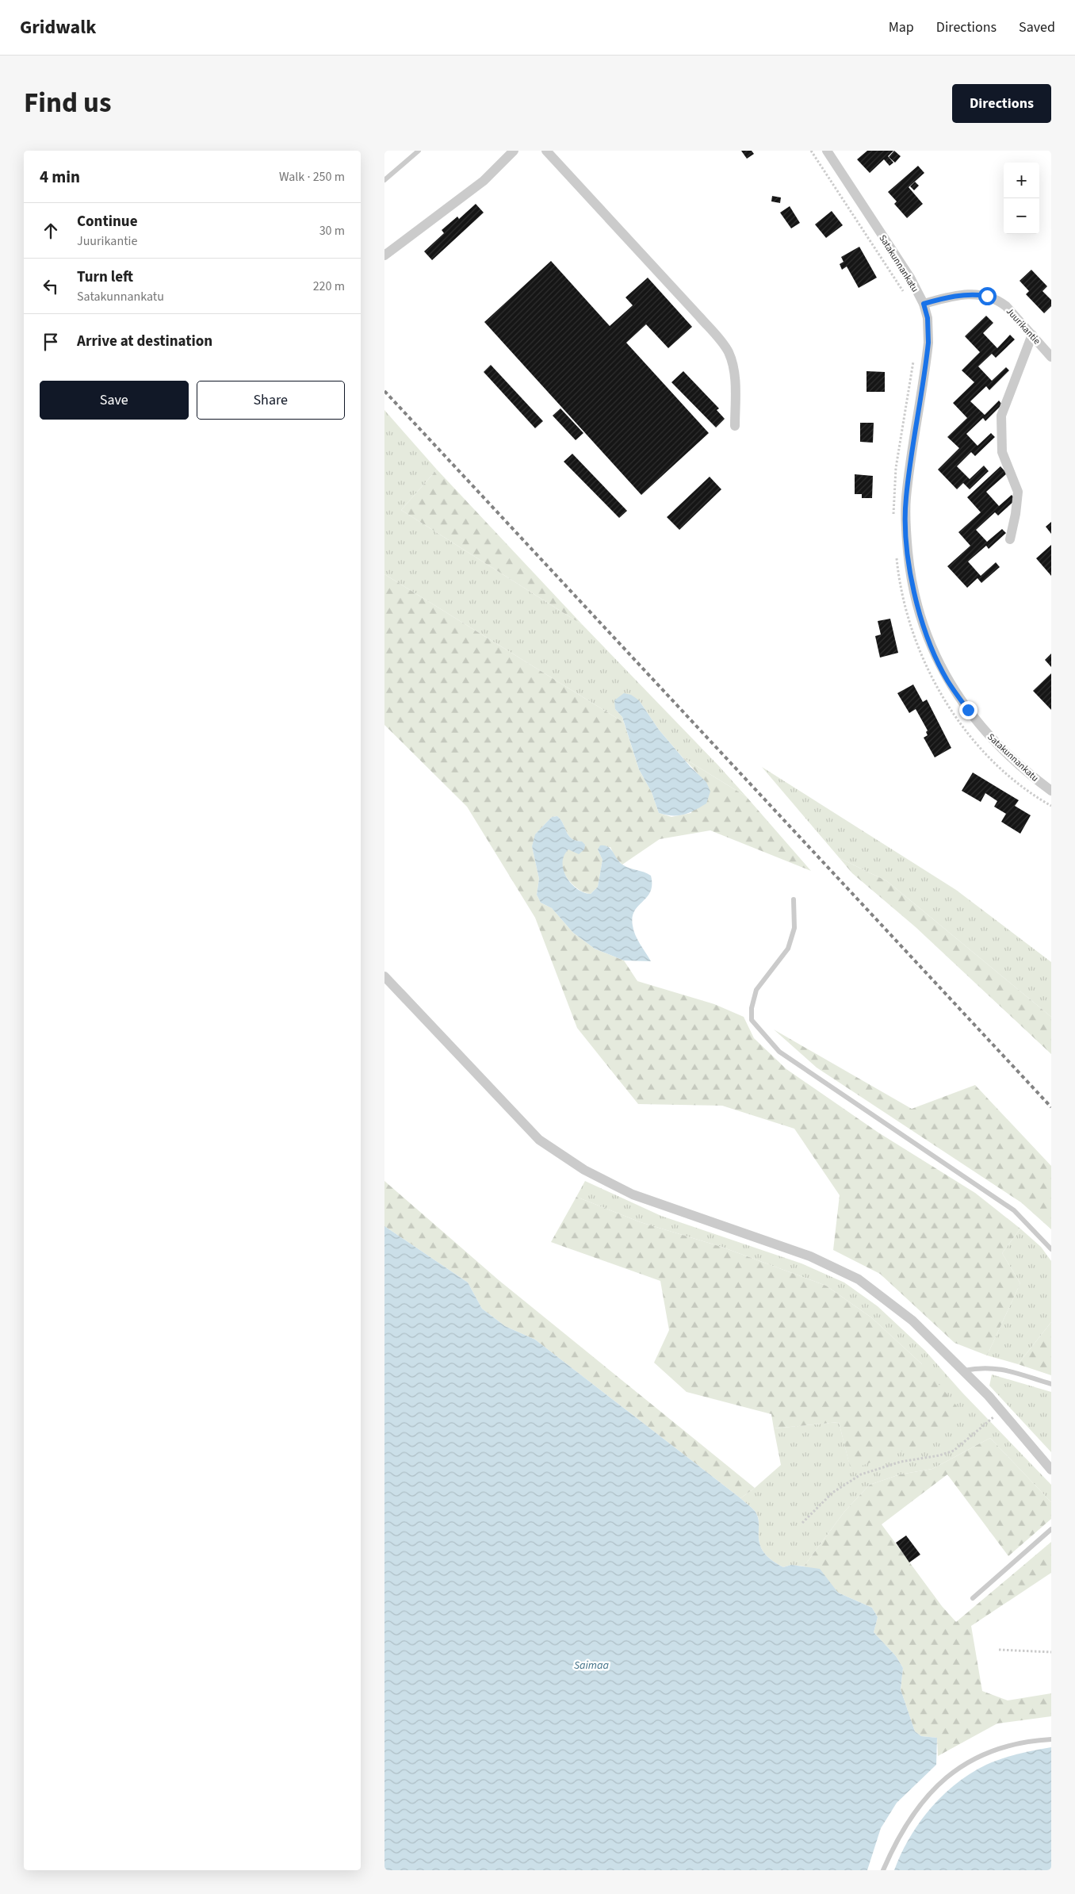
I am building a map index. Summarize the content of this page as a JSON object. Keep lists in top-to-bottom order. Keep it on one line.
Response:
{"streets":{"street":["Satakunnankatu","Juurikantie"]},"crossings":[["Satakunnankatu","Juurikantie"]],"water":["Saimaa"],"page":{"header":"Gridwalk","nav":["Map","Directions","Saved"],"title":"Find us","buttons":["Directions",["Save","Share"]],"heading":["4 min","Walk · 250 m"],"map_buttons":["+","−"],"list":[["Continue","Juurikantie","30 m"],["Turn left","Satakunnankatu","220 m"],"Arrive at destination"]}}
